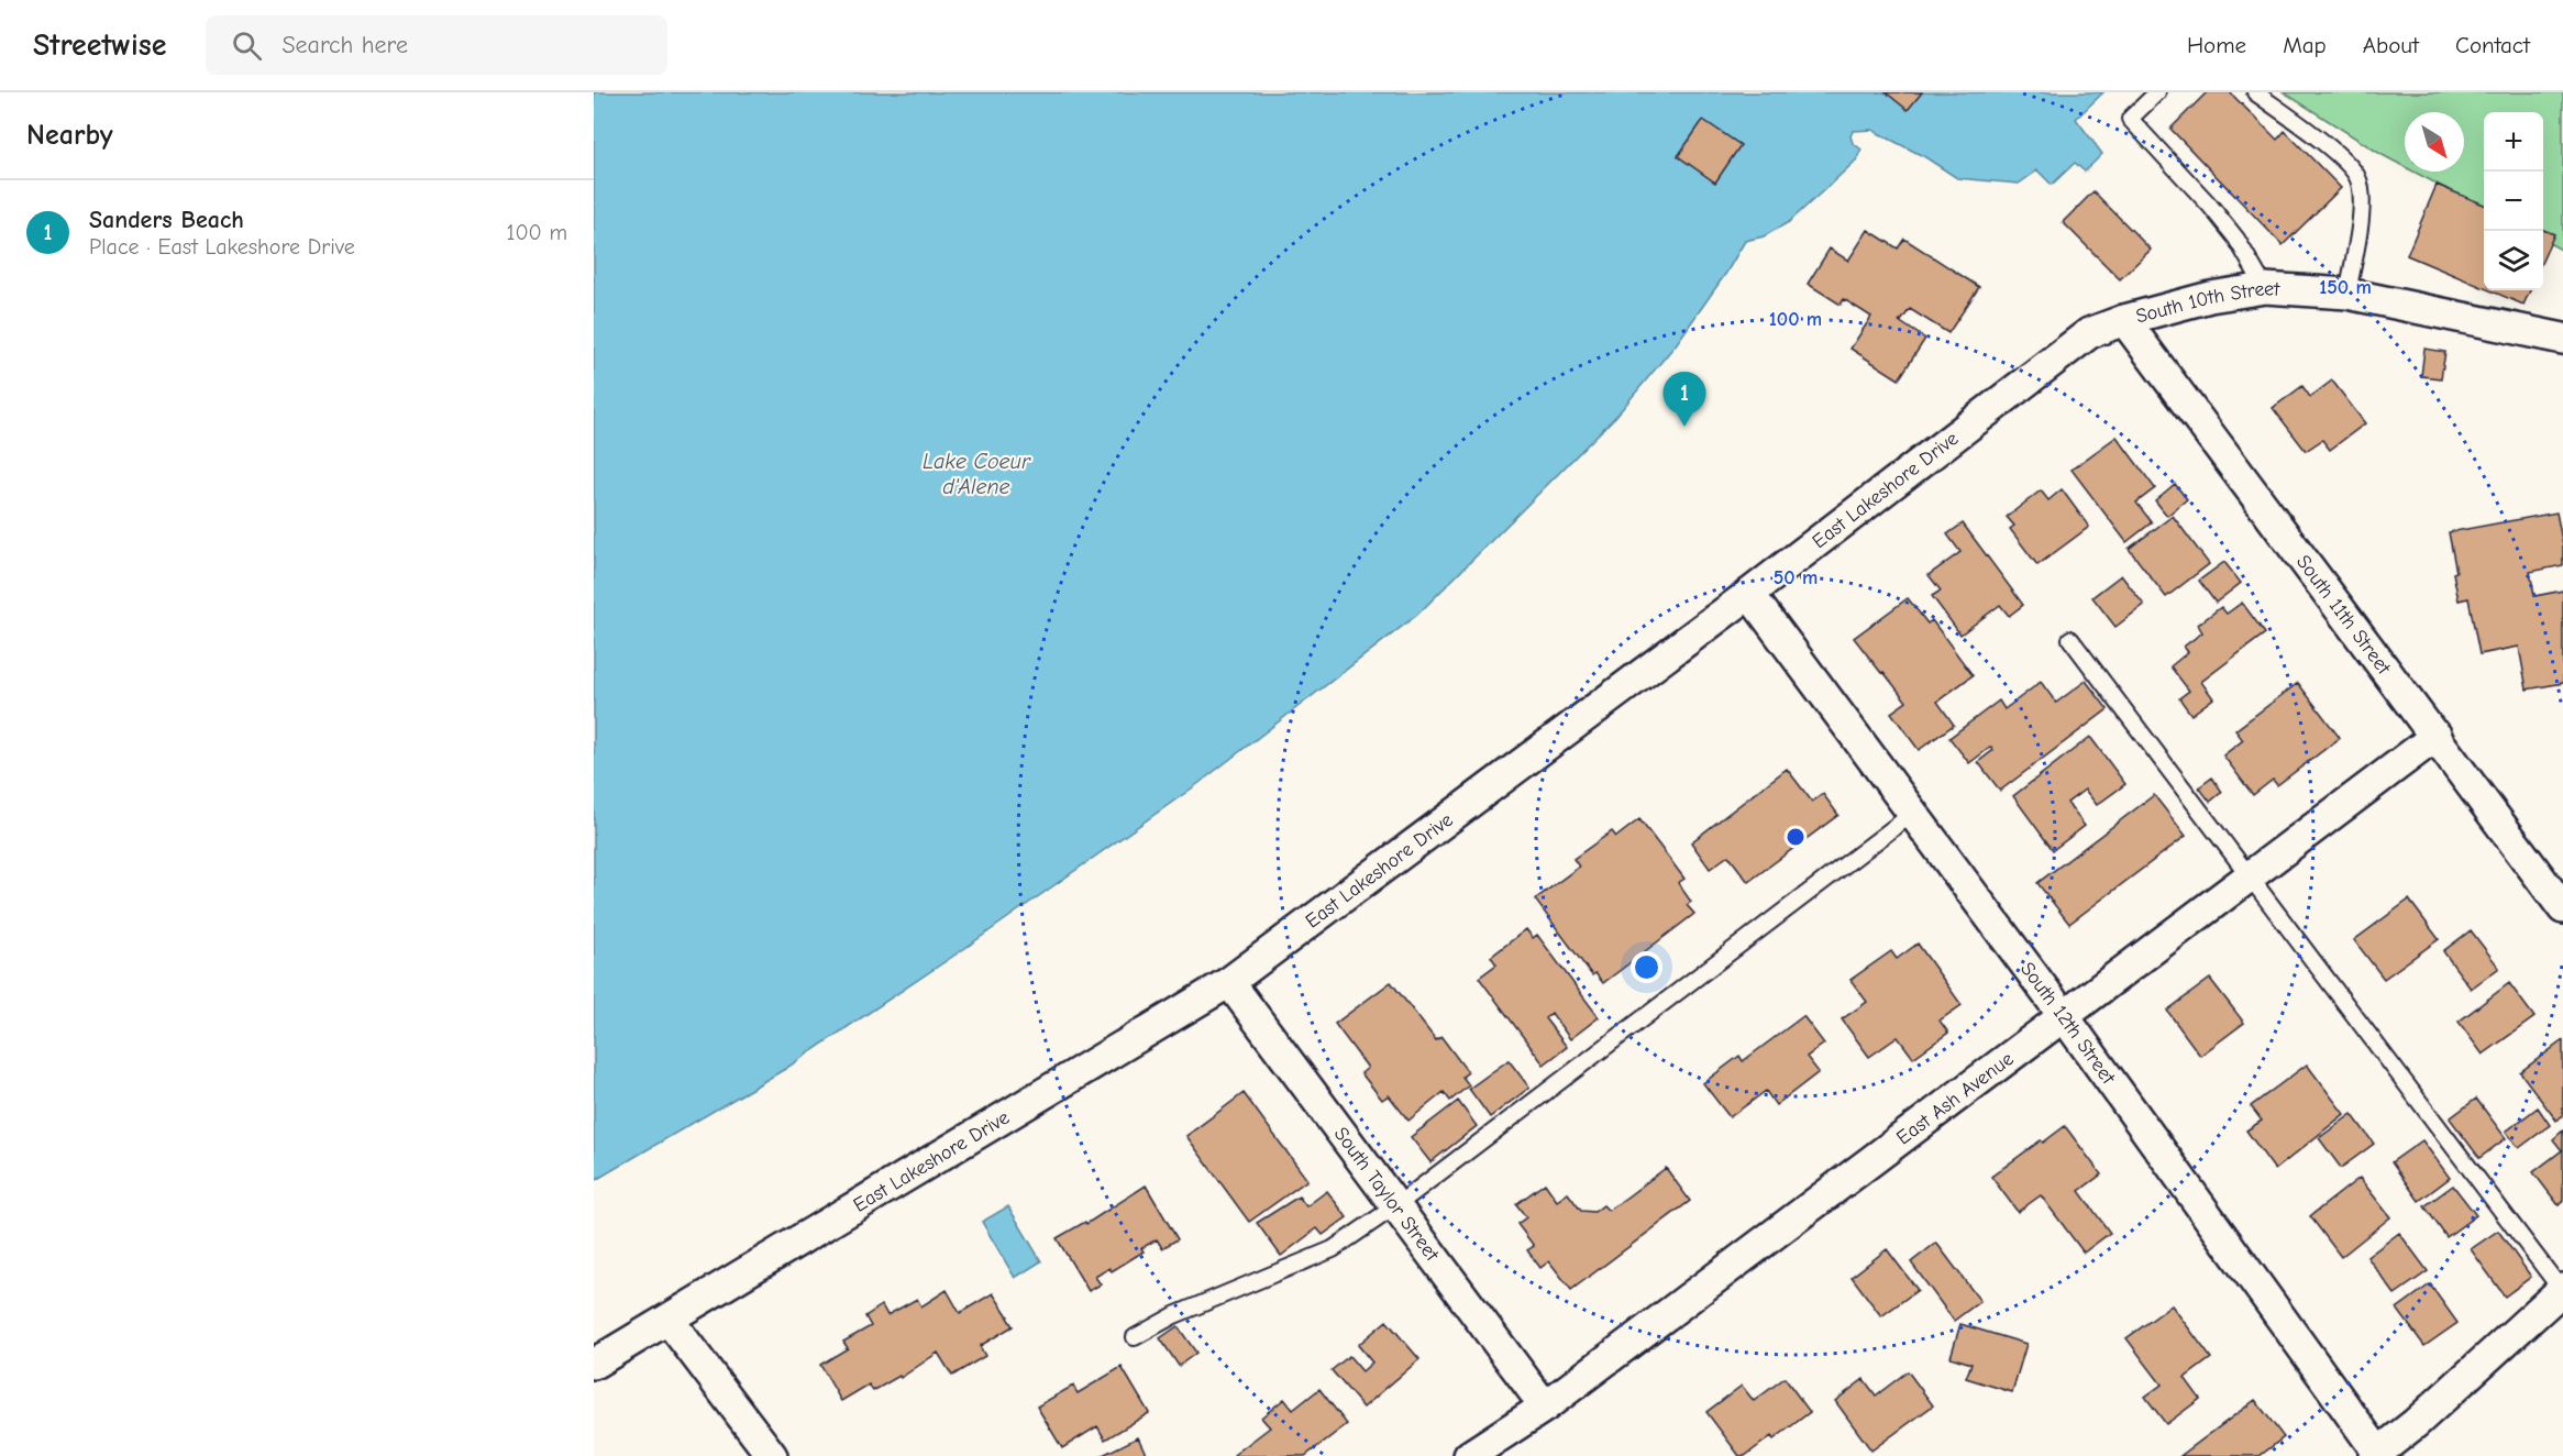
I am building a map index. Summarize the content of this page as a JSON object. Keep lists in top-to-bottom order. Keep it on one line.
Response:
{"streets":{"street":["South 10th Street","East Lakeshore Drive","South 11th Street","South 12th Street","East Ash Avenue","South Taylor Street"]},"crossings":[["South 10th Street","East Lakeshore Drive"],["South 10th Street","South 11th Street"],["East Lakeshore Drive","South 11th Street"],["East Lakeshore Drive","South 12th Street"],["East Lakeshore Drive","South Taylor Street"],["South 11th Street","East Ash Avenue"],["South 12th Street","East Ash Avenue"],["East Ash Avenue","South Taylor Street"]],"water":["Lake Coeur d'Alene"],"north":"bottom right","page":{"header":"Streetwise","search":"Search here","nav":["Home","Map","About","Contact"],"heading":"Nearby","map_buttons":["+","−"],"list":[{"mark":"1","name":"Sanders Beach","note":"Place · East Lakeshore Drive","value":"100 m"}],"pins":"1"},"rings":["150 m","100 m","50 m"]}
